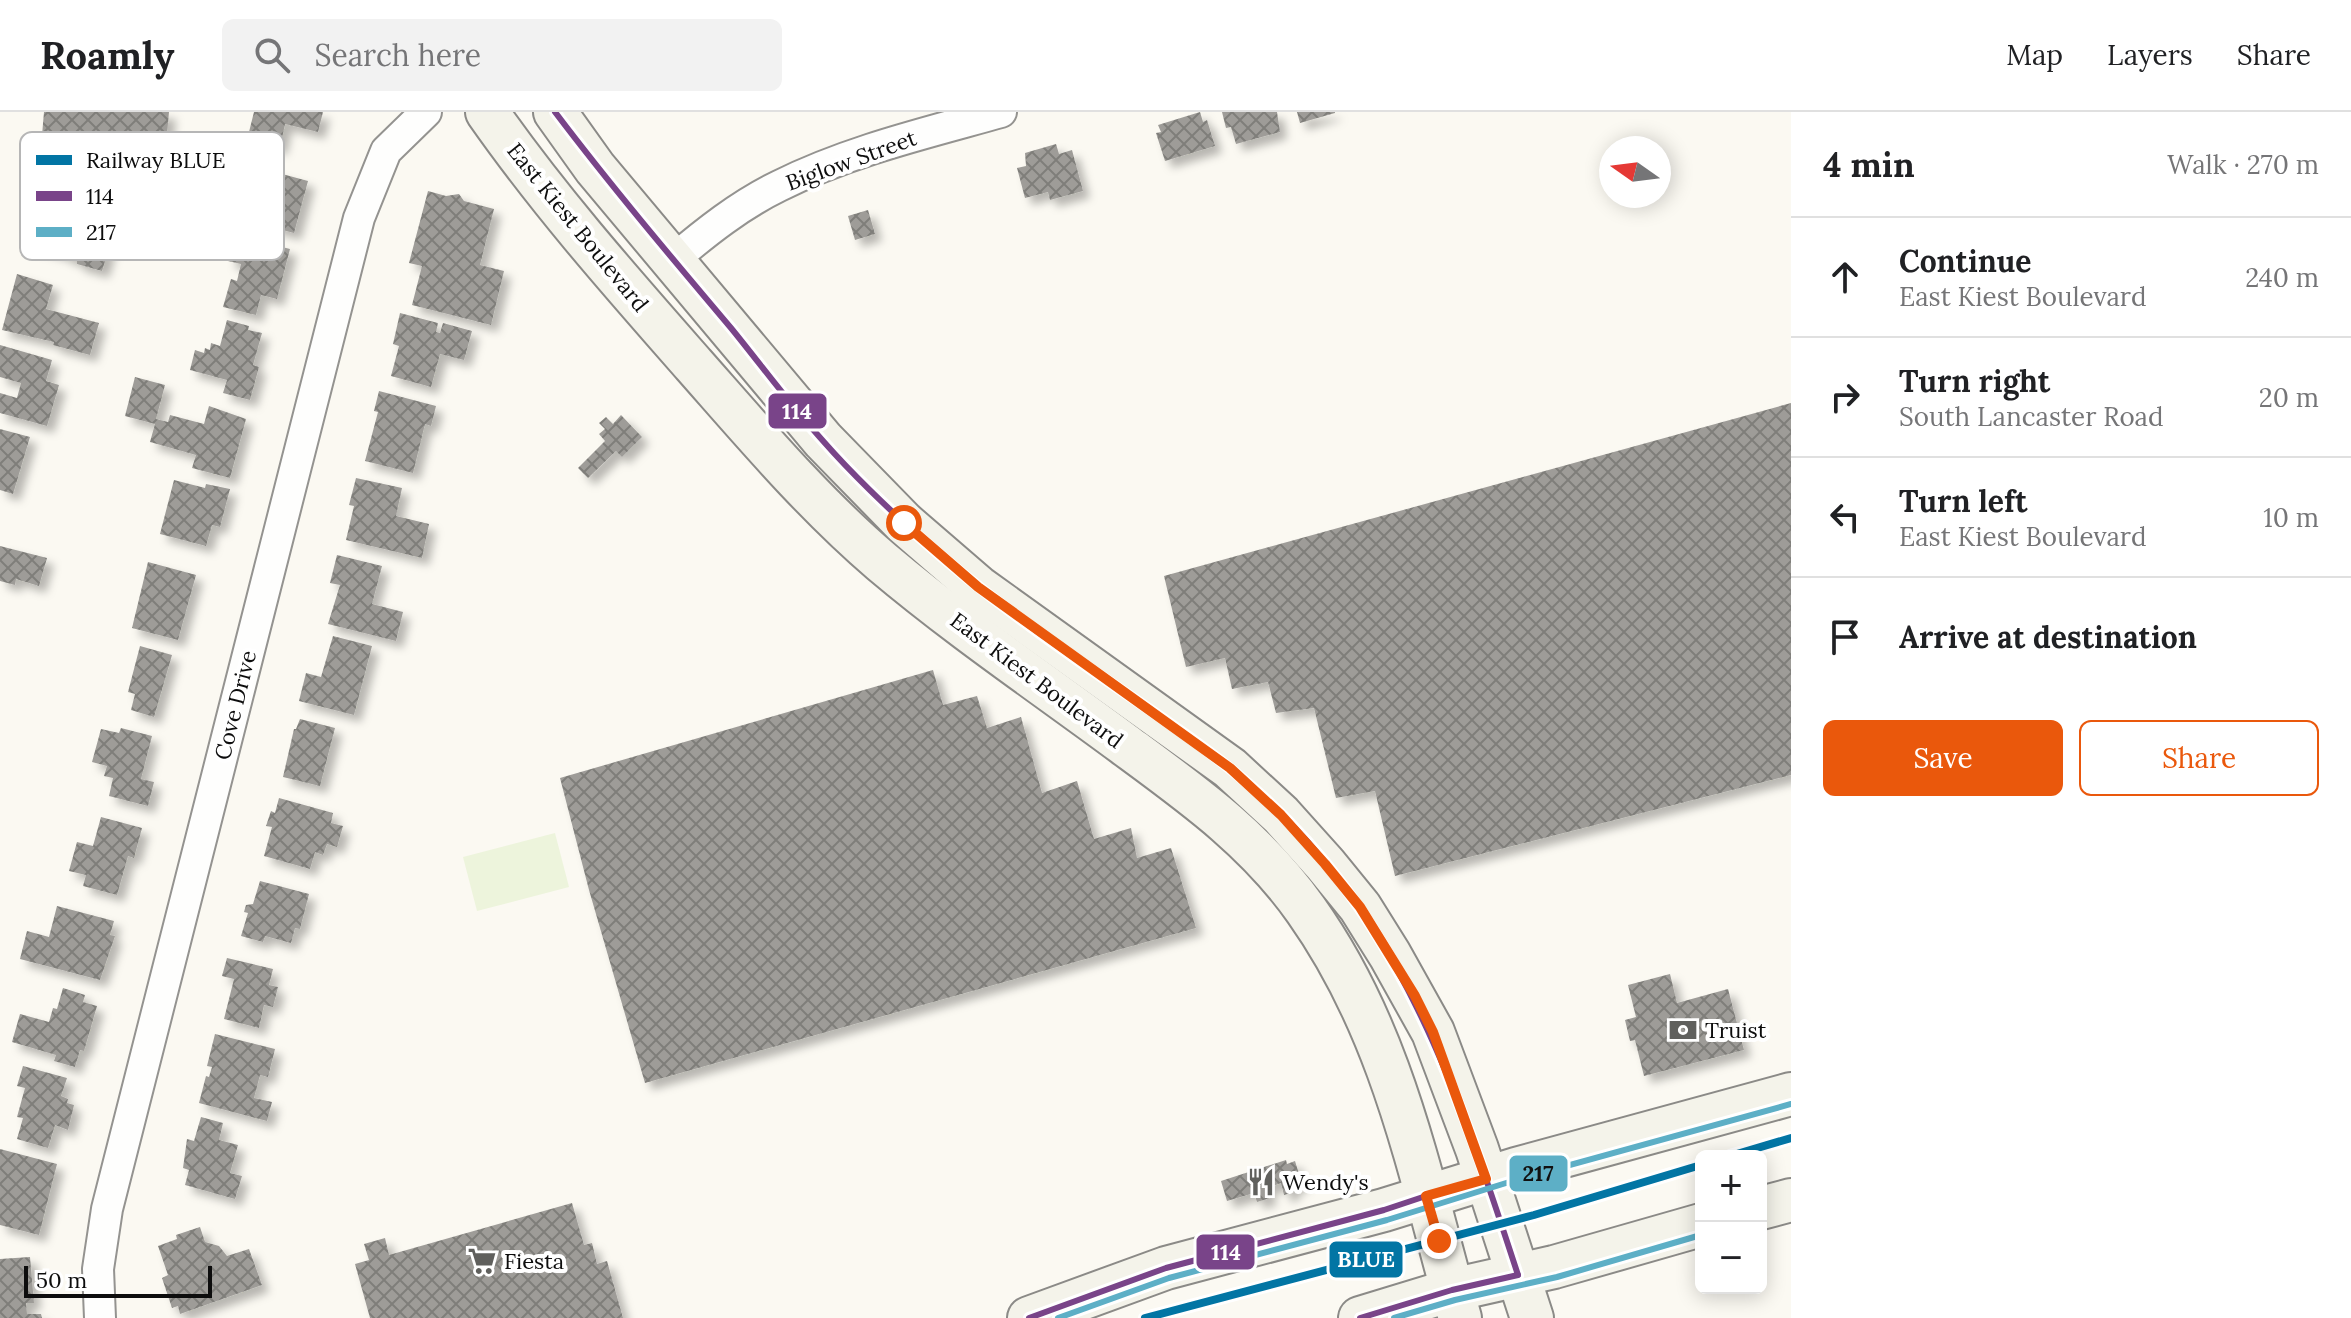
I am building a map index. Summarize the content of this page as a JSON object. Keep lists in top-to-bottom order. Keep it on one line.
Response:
{"streets":{"main road":["East Kiest Boulevard"],"street":["Biglow Street","Cove Drive"]},"crossings":[["Biglow Street","East Kiest Boulevard"]],"places":{"bank":["Truist"],"restaurant":["Wendy's"],"supermarket":["Fiesta"]},"lines":["transit line 114","transit line 217","rail line BLUE"],"legend":["Railway BLUE","114","217"],"scale_bar":"50 m","north":"left","page":{"header":"Roamly","search":"Search here","nav":["Map","Layers","Share"],"heading":["4 min","Walk · 270 m"],"list":[["Continue","East Kiest Boulevard","240 m"],["Turn right","South Lancaster Road","20 m"],["Turn left","East Kiest Boulevard","10 m"],"Arrive at destination"],"buttons":["Save","Share"],"map_buttons":["+","−"],"scale":"50 m"}}
